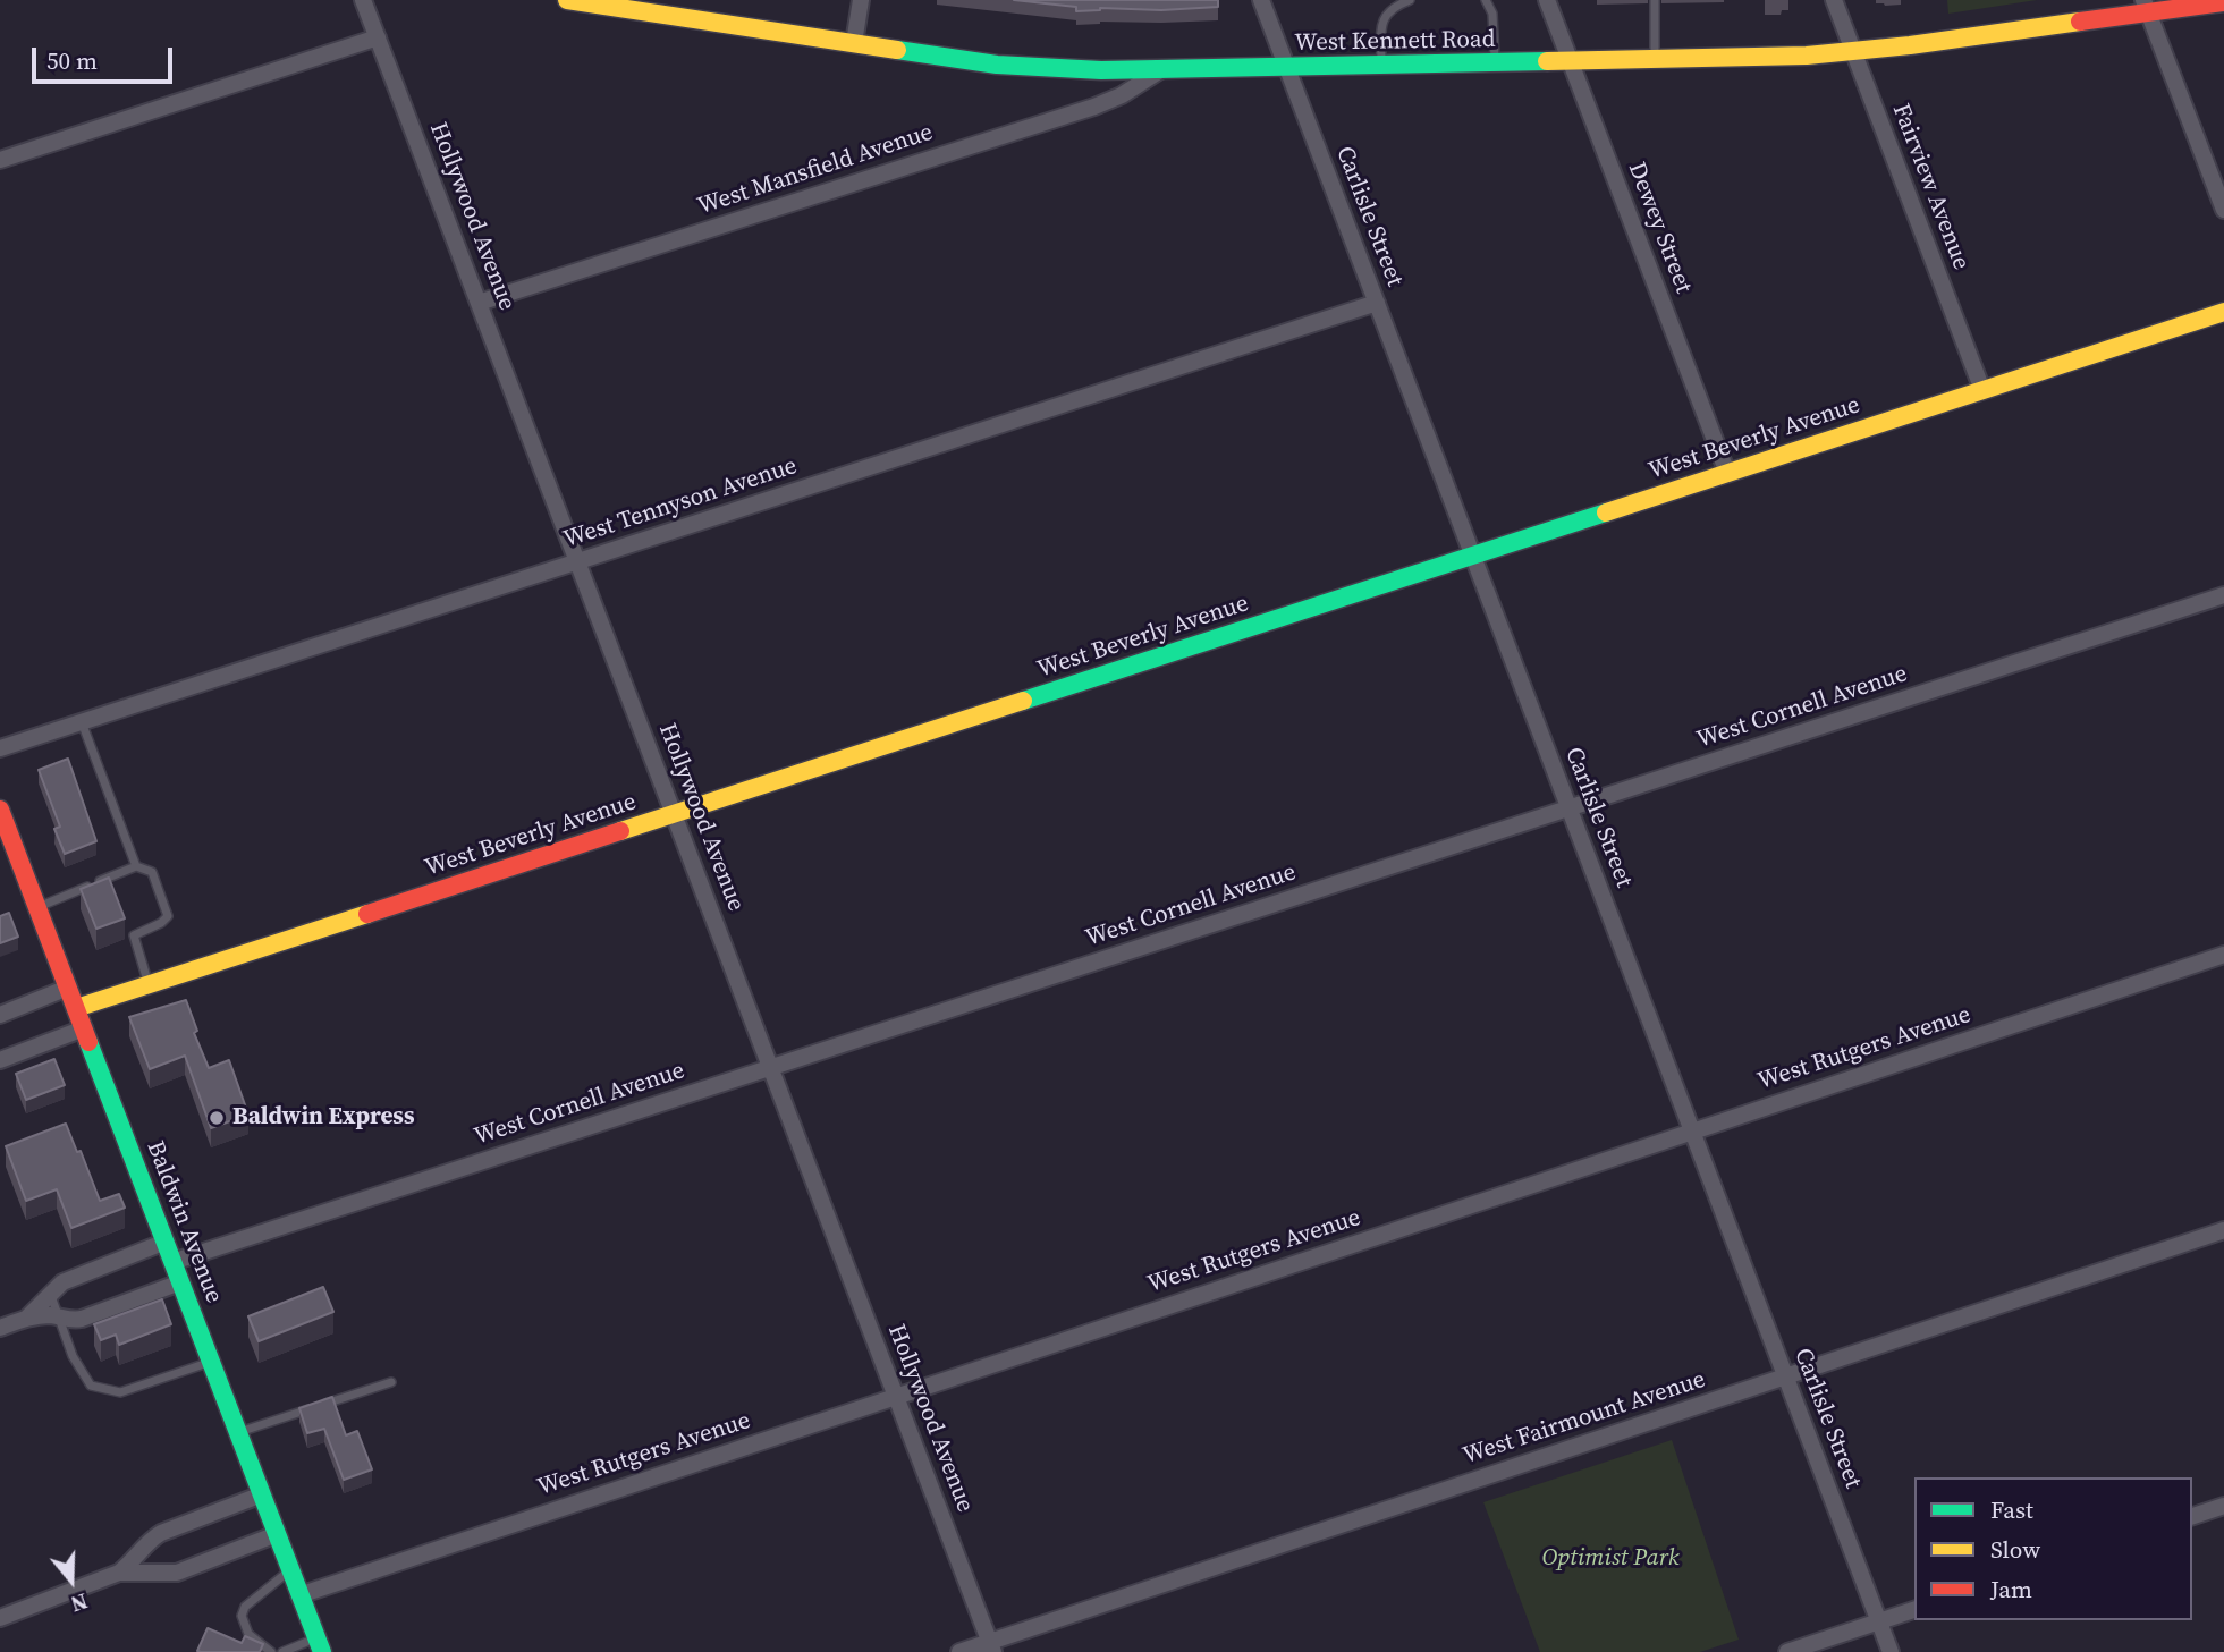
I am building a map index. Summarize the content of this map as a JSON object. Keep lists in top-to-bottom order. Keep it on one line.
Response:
{"streets":{"street":["West Kennett Road","West Mansfield Avenue","Fairview Avenue","Hollywood Avenue","Carlisle Street","Dewey Street","West Beverly Avenue","West Tennyson Avenue","West Cornell Avenue","West Rutgers Avenue","Baldwin Avenue","West Fairmount Avenue"]},"crossings":[["West Kennett Road","West Mansfield Avenue"],["West Kennett Road","Fairview Avenue"],["West Kennett Road","Carlisle Street"],["West Kennett Road","Dewey Street"],["West Mansfield Avenue","Hollywood Avenue"],["Fairview Avenue","West Beverly Avenue"],["Hollywood Avenue","West Beverly Avenue"],["Hollywood Avenue","West Tennyson Avenue"],["Hollywood Avenue","West Cornell Avenue"],["Hollywood Avenue","West Rutgers Avenue"],["Hollywood Avenue","West Fairmount Avenue"],["Carlisle Street","West Beverly Avenue"],["Carlisle Street","West Tennyson Avenue"],["Carlisle Street","West Cornell Avenue"],["Carlisle Street","West Rutgers Avenue"],["Carlisle Street","West Fairmount Avenue"],["Dewey Street","West Beverly Avenue"],["West Beverly Avenue","Baldwin Avenue"],["West Cornell Avenue","Baldwin Avenue"],["West Rutgers Avenue","Baldwin Avenue"]],"parks":["Optimist Park"],"places":["Baldwin Express"],"legend":["Fast","Slow","Jam"],"scale_bar":"50 m","north":"bottom"}
